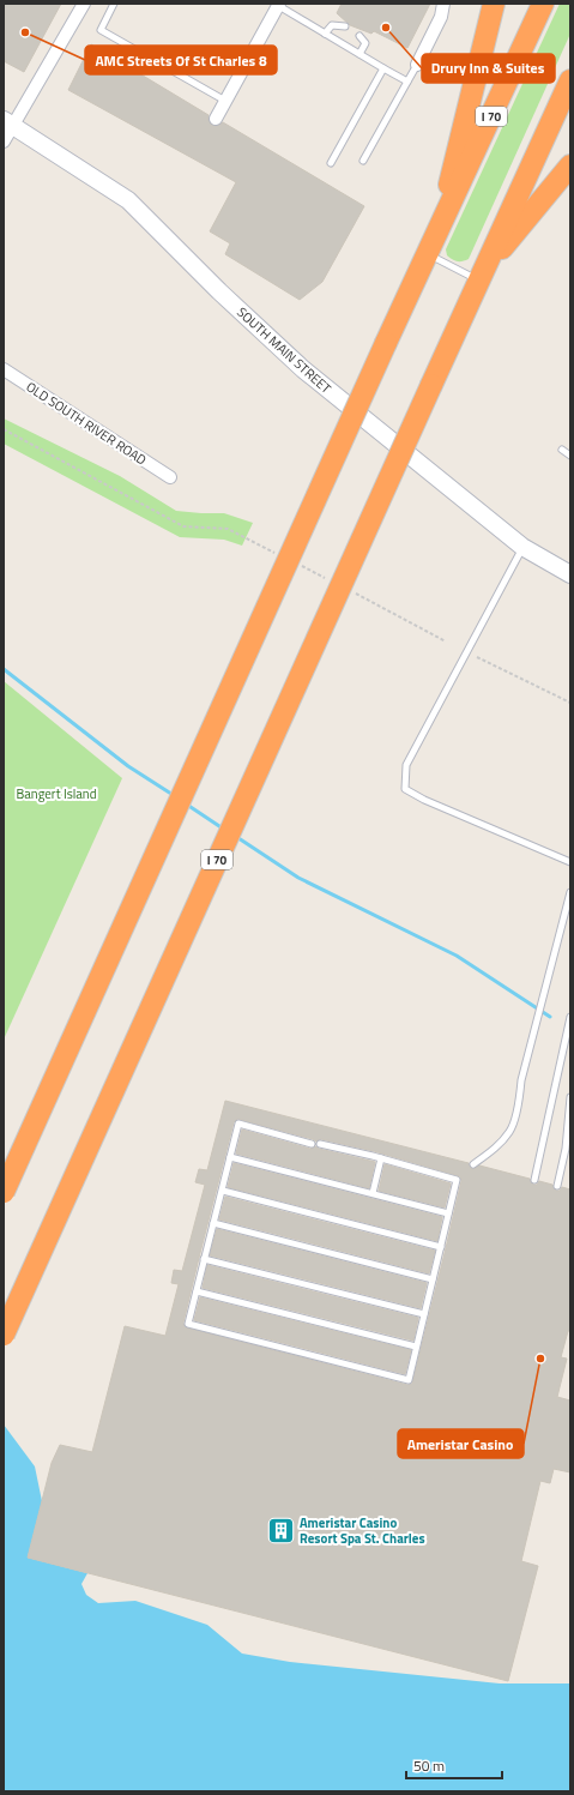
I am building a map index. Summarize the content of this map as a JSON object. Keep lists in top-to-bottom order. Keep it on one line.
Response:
{"streets":{"highway":["I 70"],"street":["SOUTH MAIN STREET","OLD SOUTH RIVER ROAD"]},"parks":["Bangert Island"],"places":{"other":["Drury Inn & Suites","AMC Streets Of St Charles 8","Ameristar Casino"],"building":["Ameristar Casino Resort Spa St. Charles"]},"scale_bar":"50 m"}
